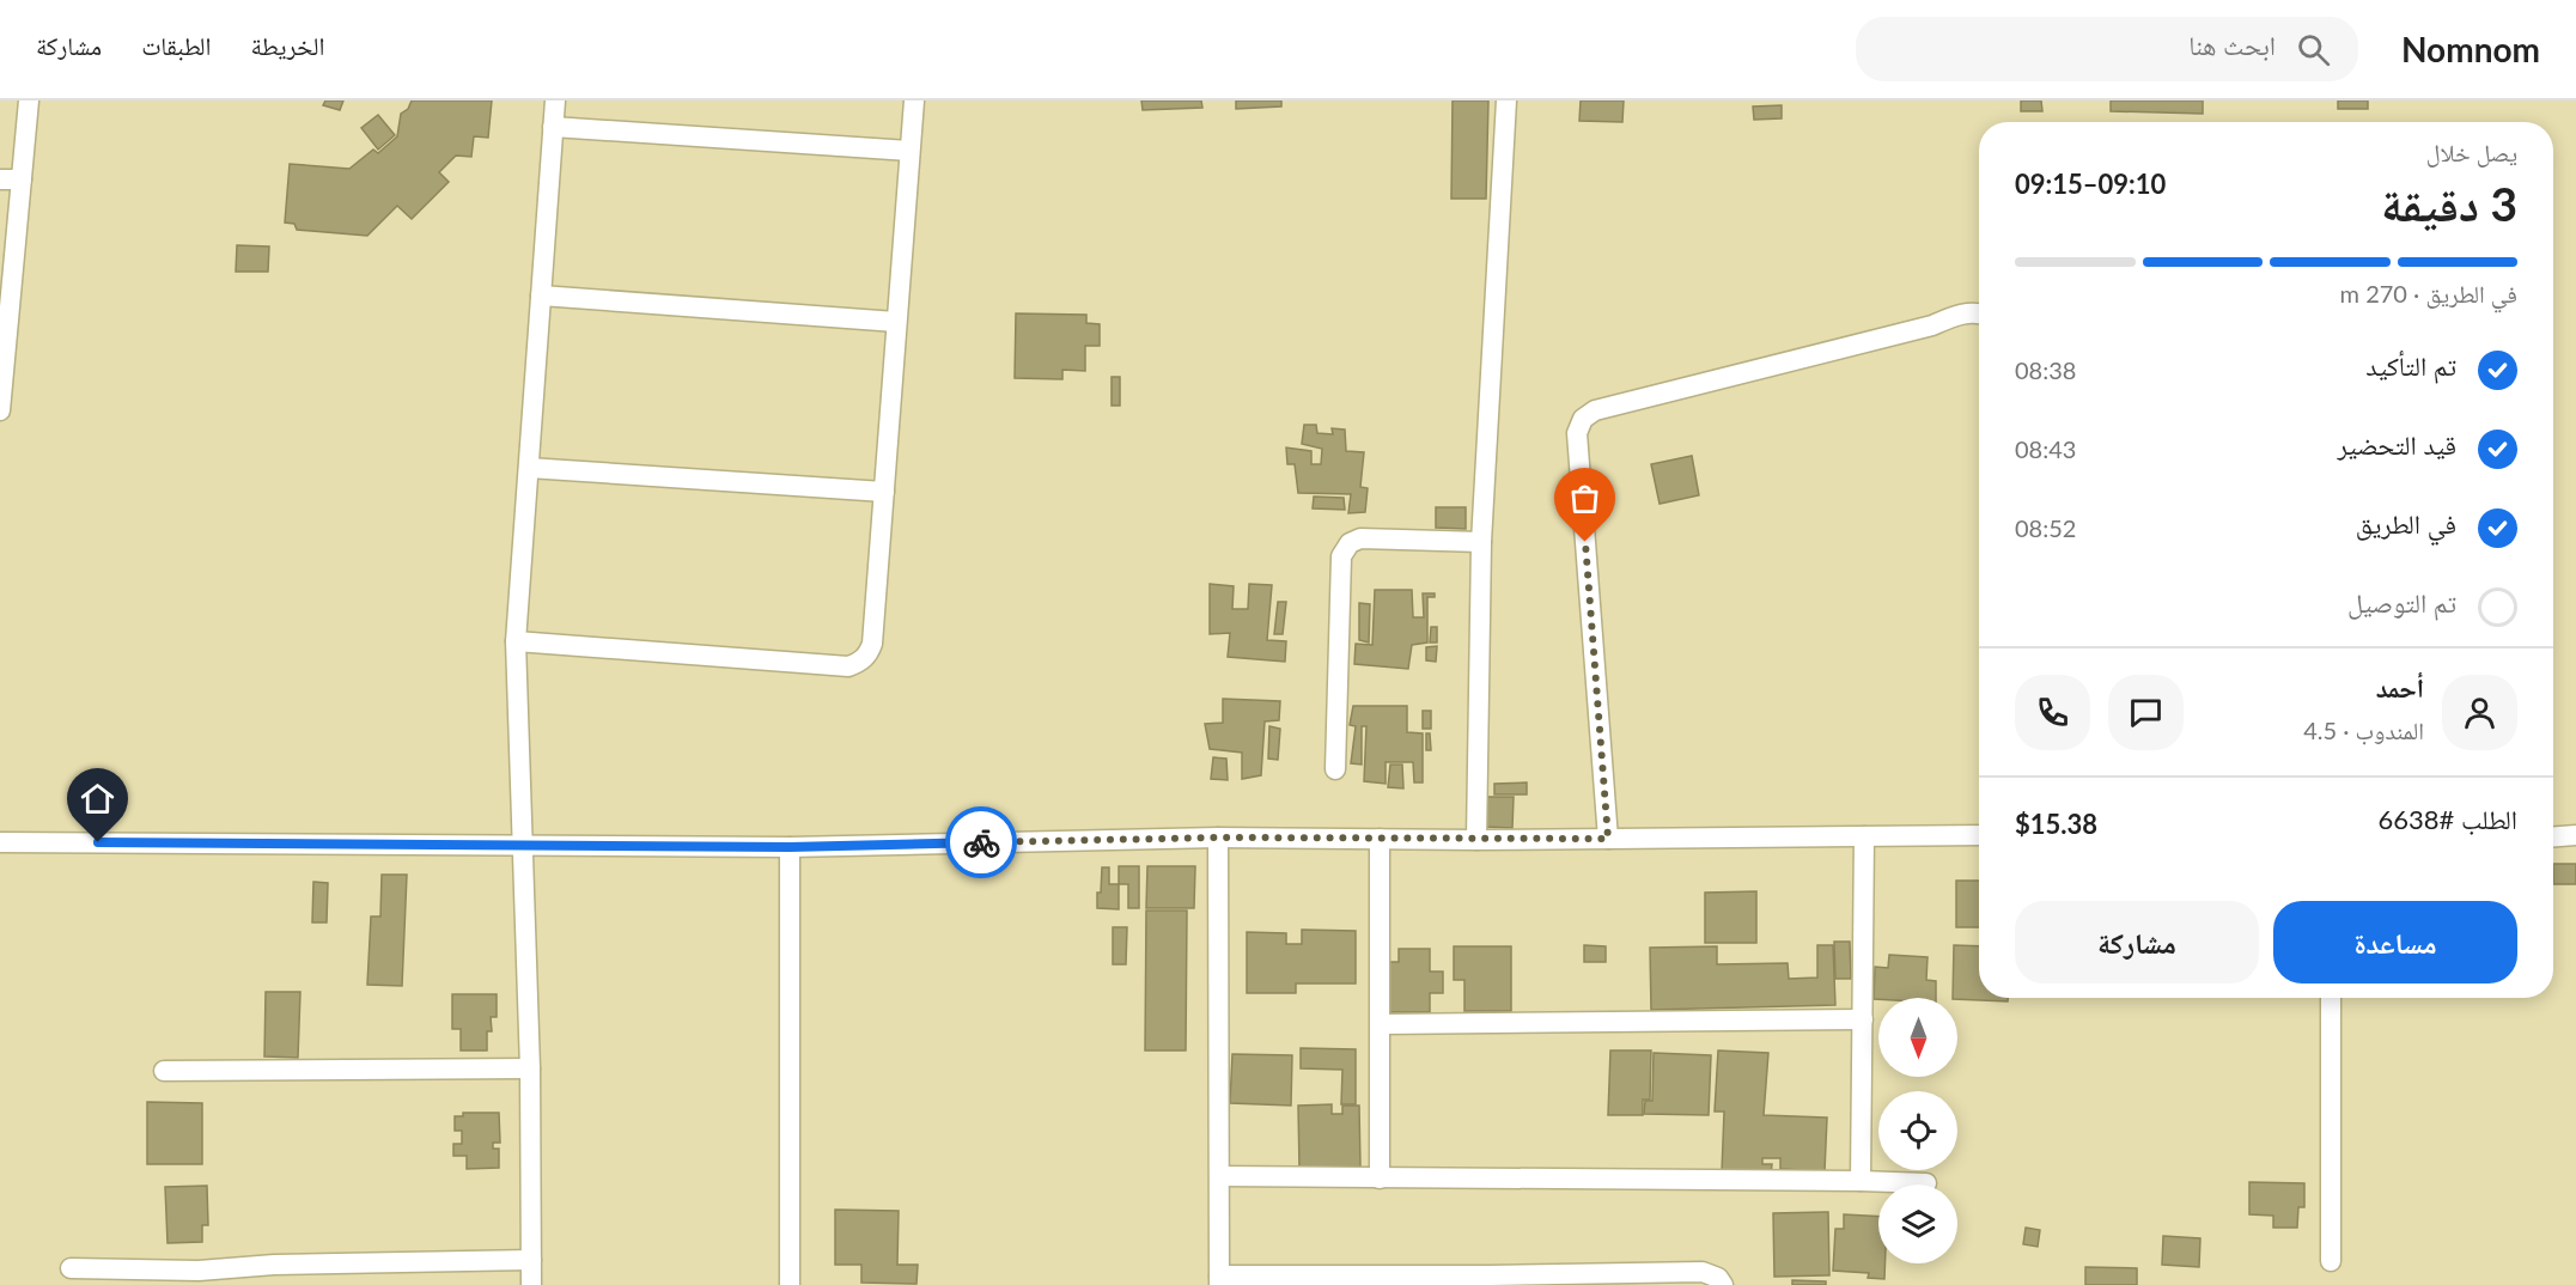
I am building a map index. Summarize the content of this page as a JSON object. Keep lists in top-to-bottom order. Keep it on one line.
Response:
{"north":"bottom","page":{"header":"Nomnom","search":"ابحث هنا","nav":["الخريطة","الطبقات","مشاركة"],"heading":["3 دقيقة","يصل خلال","09:10–09:15"],"panel":["أحمد","المندوب · 4.5","الطلب #6638","$15.38"],"bar":"في الطريق · 270 m","list":[["تم التأكيد","08:38"],["قيد التحضير","08:43"],["في الطريق","08:52"],"تم التوصيل"],"buttons":["مساعدة","مشاركة"]}}
